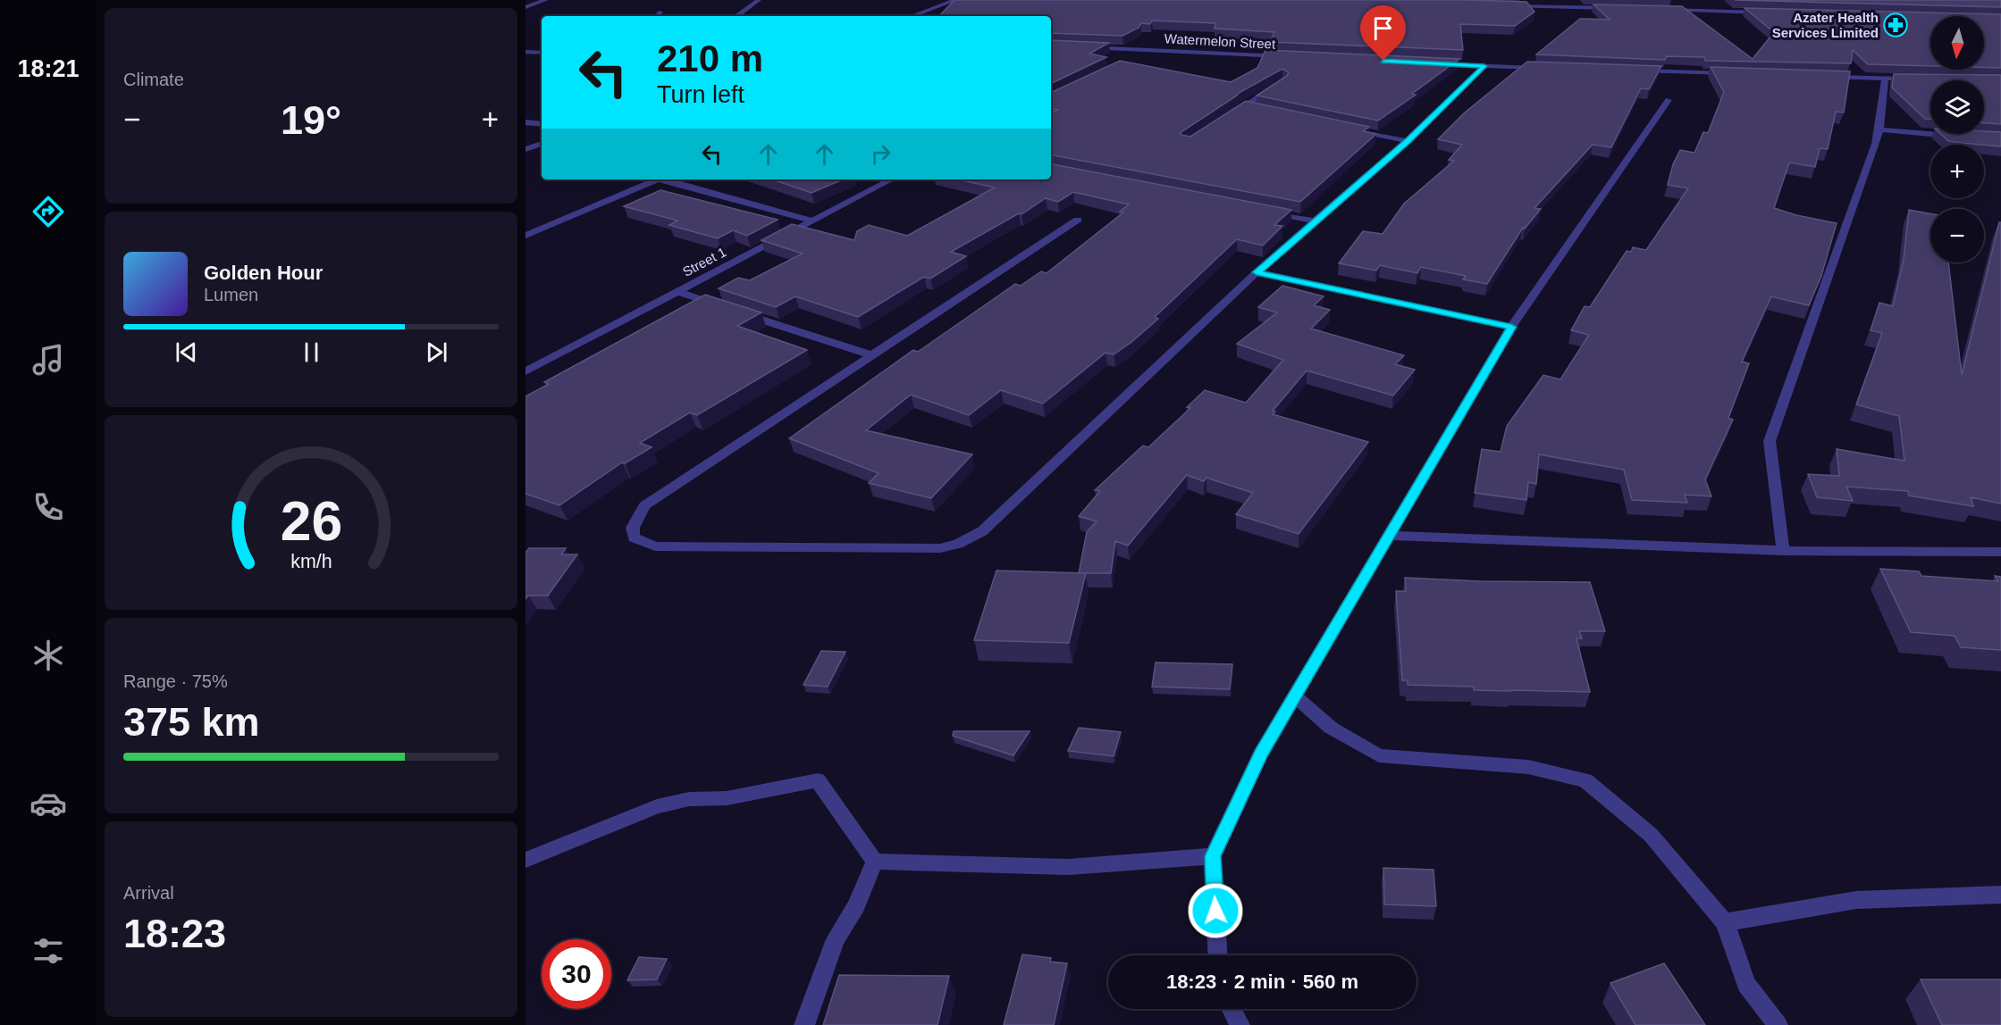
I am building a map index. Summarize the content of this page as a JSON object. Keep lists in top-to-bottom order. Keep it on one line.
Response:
{"streets":{"street":["Watermelon Street","Street 1"]},"places":{"pharmacy":["Azater Health Services Limited"]},"north":"bottom","page":{"tabs":"18:21","tile":["Climate",["Range · 75%","375 km"],["Arrival","18:23"]],"map_buttons":["+","−"],"turn":["210 m","Turn left"],"heat":["−","19°","+"],"song":["Golden Hour","Lumen"],"limit":"30","trip":"18:23 · 2 min · 560 m","gauge":["26","km/h"]}}
